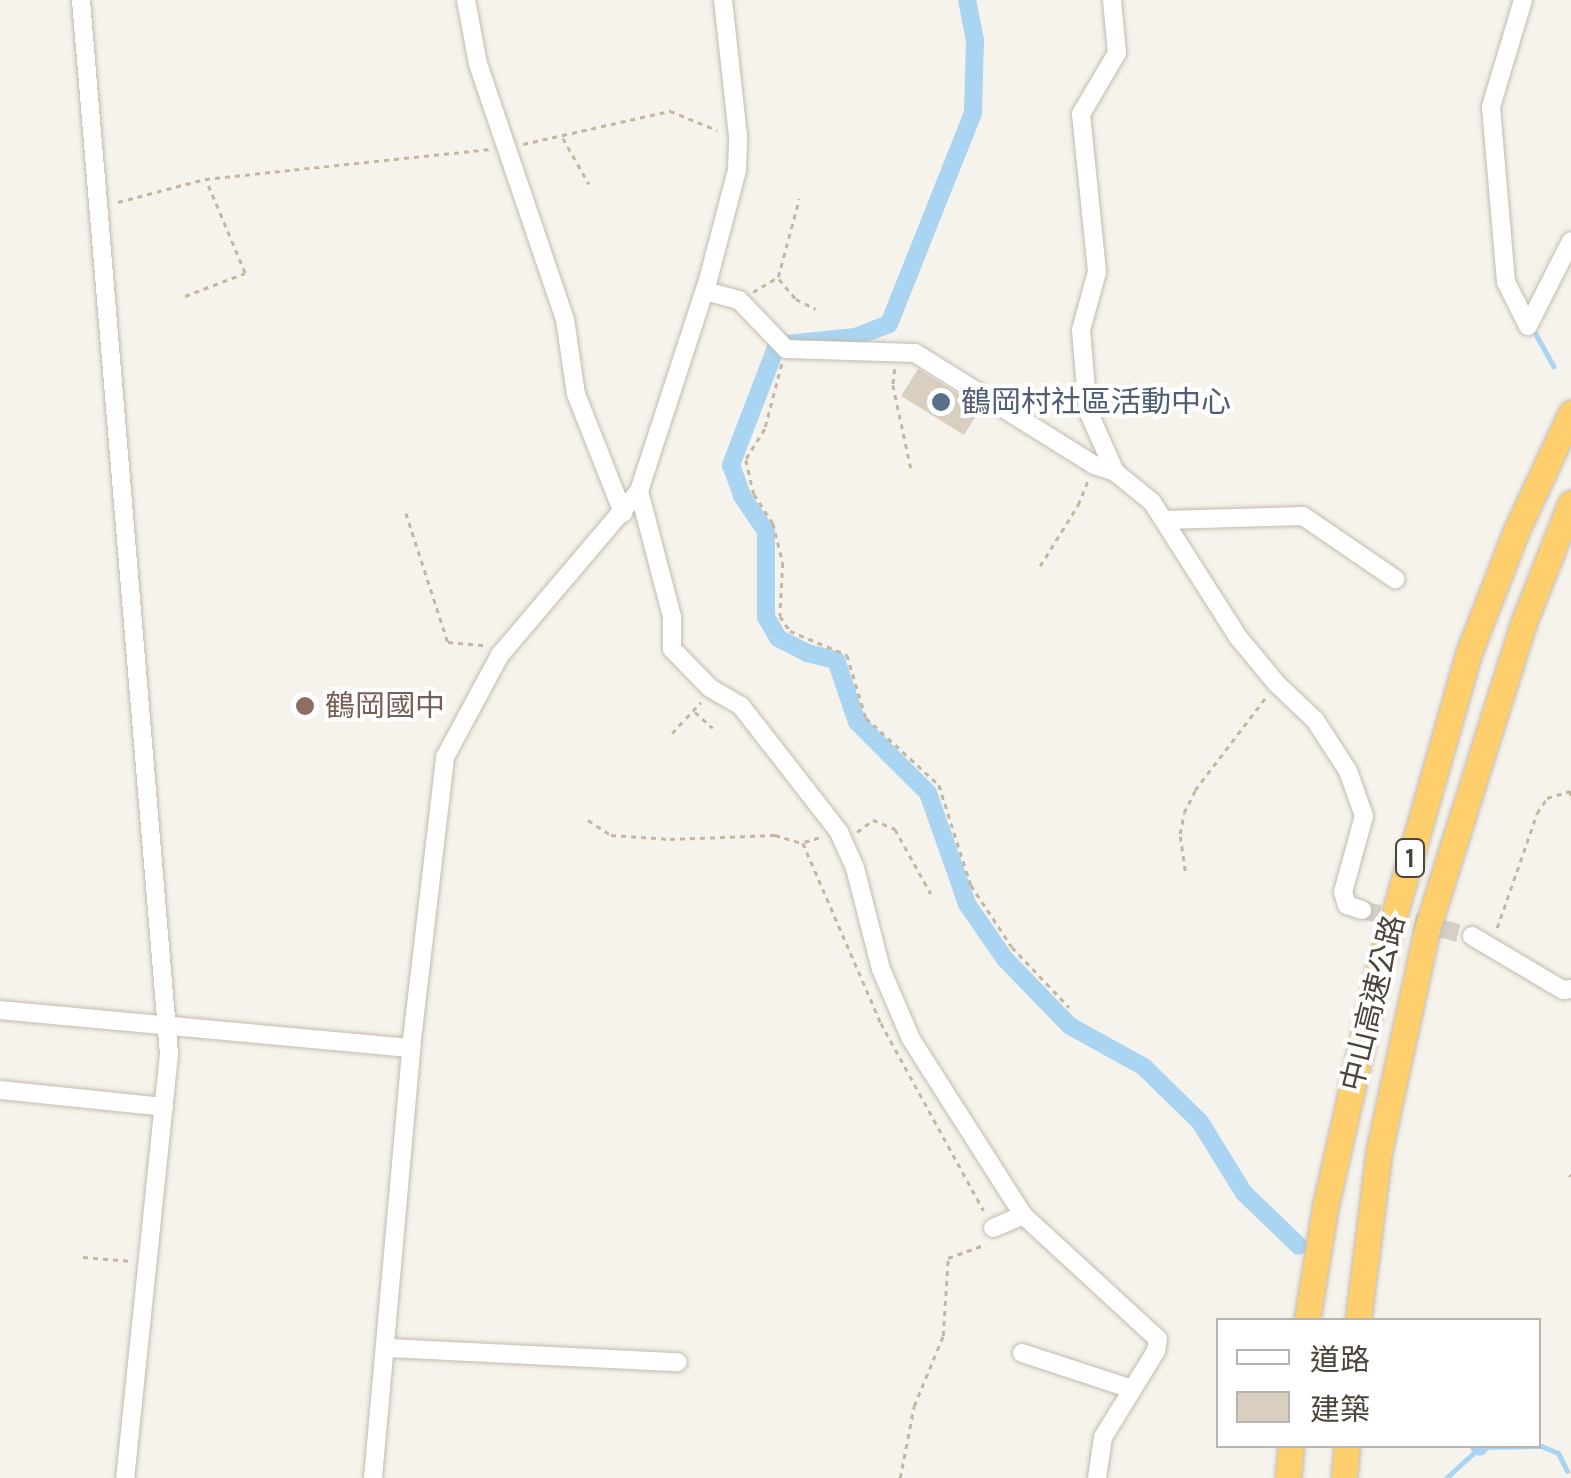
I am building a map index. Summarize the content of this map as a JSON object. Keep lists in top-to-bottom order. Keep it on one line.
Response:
{"streets":{"highway":["1","中山高速公路"]},"places":["鶴岡村社區活動中心","鶴岡國中"],"legend":["道路","建築"]}
